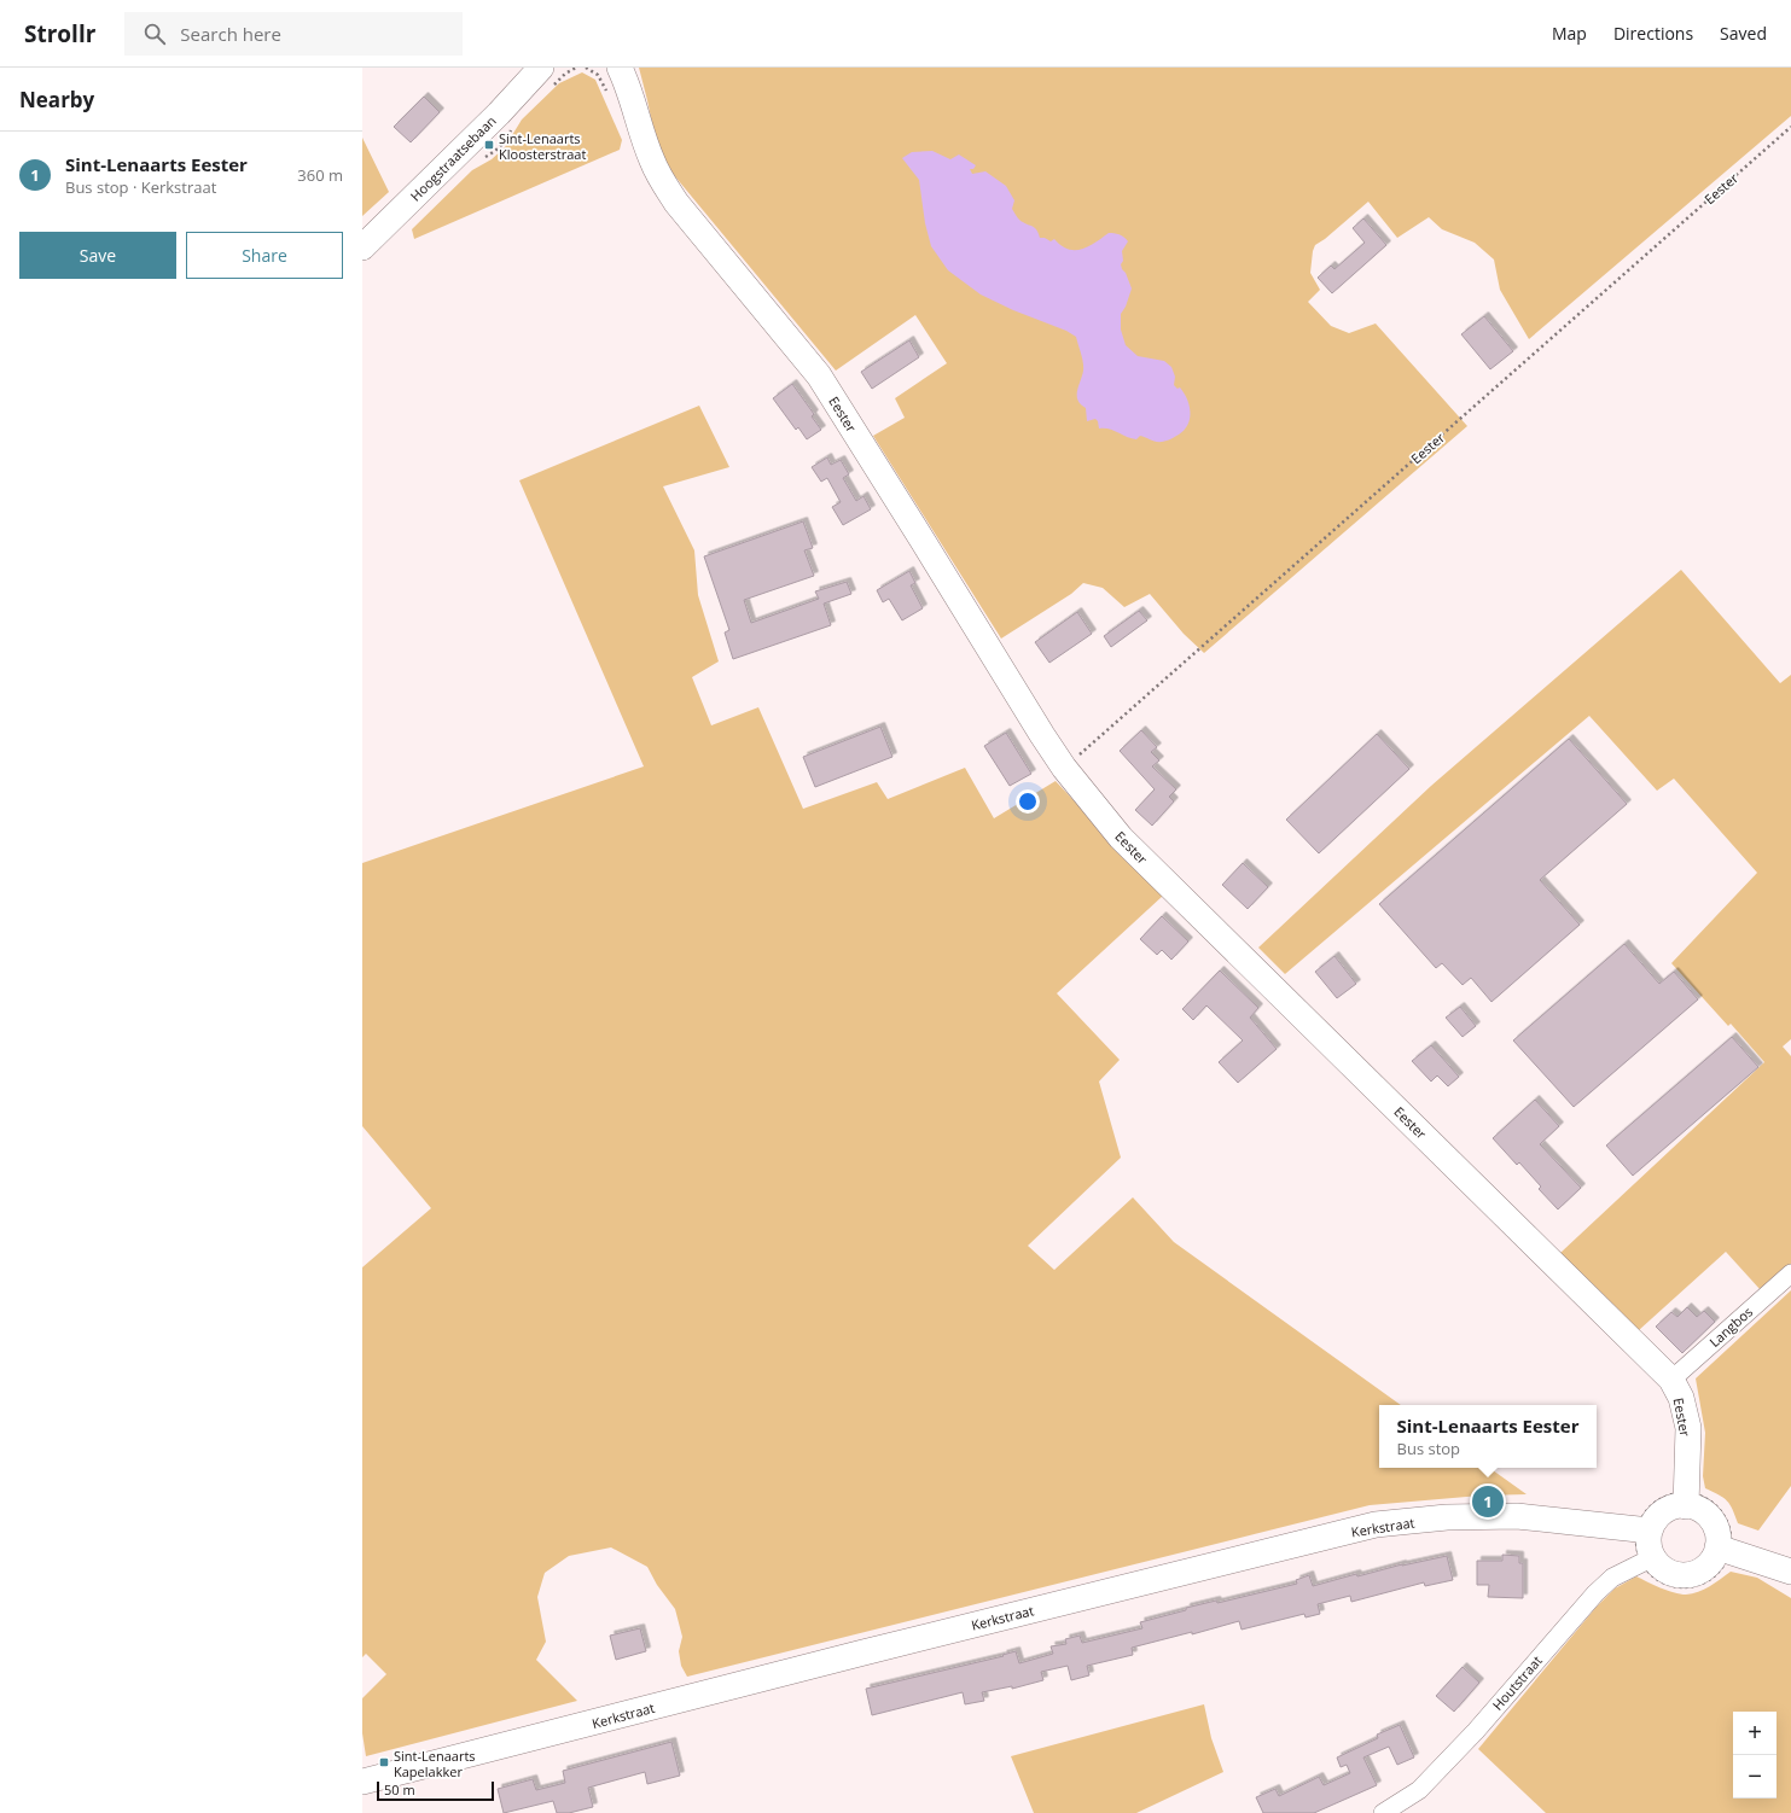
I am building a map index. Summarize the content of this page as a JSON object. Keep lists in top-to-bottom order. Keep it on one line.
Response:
{"streets":{"main road":["Hoogstraatsebaan","Eester","Kerkstraat"],"street":["Langbos","Houtstraat"]},"crossings":[["Eester","Langbos"],["Eester","Kerkstraat"],["Eester","Houtstraat"],["Kerkstraat","Houtstraat"]],"places":{"transit":["Sint-Lenaarts Kloosterstraat","Sint-Lenaarts Kapelakker"]},"scale_bar":"50 m","page":{"header":"Strollr","search":"Search here","nav":["Map","Directions","Saved"],"heading":"Nearby","list":[{"mark":"1","name":"Sint-Lenaarts Eester","note":"Bus stop · Kerkstraat","value":"360 m"}],"buttons":["Save","Share"],"popup":["Sint-Lenaarts Eester","Bus stop"],"pins":"1","map_buttons":["+","−"],"scale":"50 m"}}
